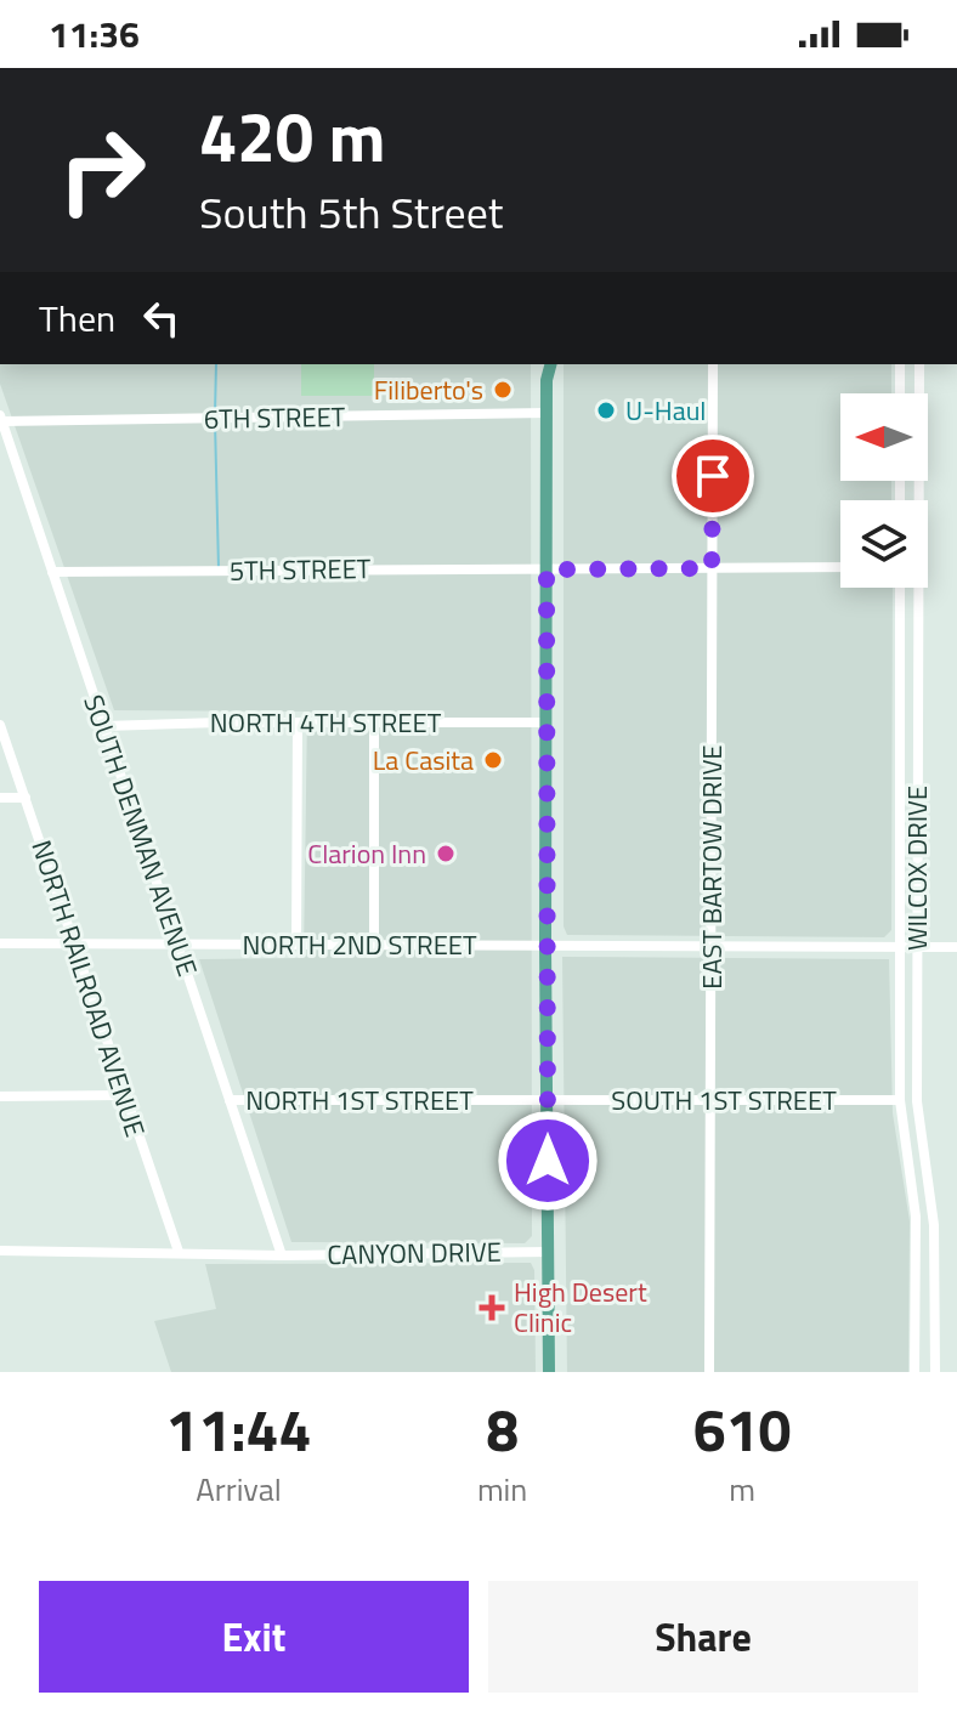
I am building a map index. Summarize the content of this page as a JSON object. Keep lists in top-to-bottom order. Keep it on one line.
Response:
{"streets":{"street":["6TH STREET","5TH STREET","NORTH 4TH STREET","SOUTH DENMAN AVENUE","EAST BARTOW DRIVE","WILCOX DRIVE","NORTH 2ND STREET","NORTH RAILROAD AVENUE","NORTH 1ST STREET","SOUTH 1ST STREET","CANYON DRIVE"]},"crossings":[["6TH STREET","SOUTH DENMAN AVENUE"],["5TH STREET","SOUTH DENMAN AVENUE"],["5TH STREET","EAST BARTOW DRIVE"],["NORTH 4TH STREET","SOUTH DENMAN AVENUE"],["SOUTH DENMAN AVENUE","NORTH 2ND STREET"],["SOUTH DENMAN AVENUE","NORTH 1ST STREET"],["SOUTH DENMAN AVENUE","CANYON DRIVE"],["EAST BARTOW DRIVE","NORTH 2ND STREET"],["EAST BARTOW DRIVE","SOUTH 1ST STREET"],["WILCOX DRIVE","NORTH 2ND STREET"],["WILCOX DRIVE","SOUTH 1ST STREET"],["NORTH 2ND STREET","NORTH RAILROAD AVENUE"],["NORTH RAILROAD AVENUE","CANYON DRIVE"],["NORTH 1ST STREET","SOUTH 1ST STREET"]],"places":{"other":["Filiberto's","U-Haul","La Casita","Clarion Inn"],"health":["High Desert Clinic"]},"north":"left","page":{"status":"11:36","turn":["420 m","South 5th Street"],"then":"Then","eta":["11:44","Arrival","8","min","610","m"],"buttons":["Exit","Share"]}}
